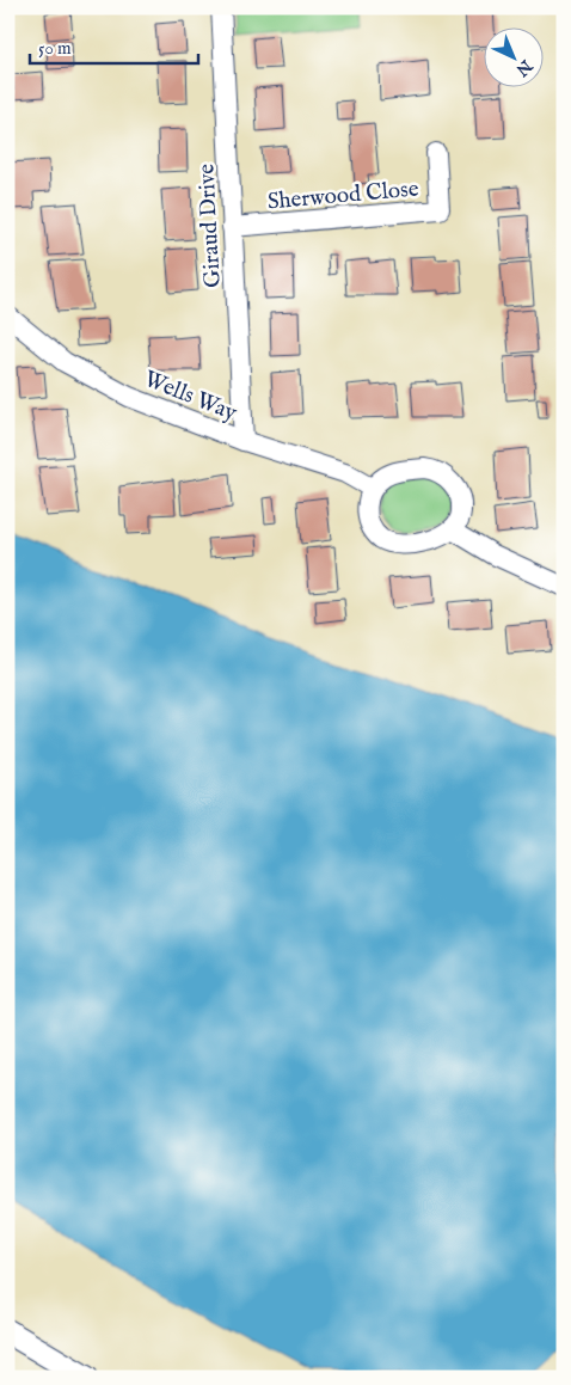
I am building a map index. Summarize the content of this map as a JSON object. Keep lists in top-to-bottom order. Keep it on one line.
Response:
{"streets":{"street":["Sherwood Close","Giraud Drive","Wells Way"]},"crossings":[["Sherwood Close","Giraud Drive"],["Giraud Drive","Wells Way"]],"scale_bar":"50 m","north":"bottom right"}
